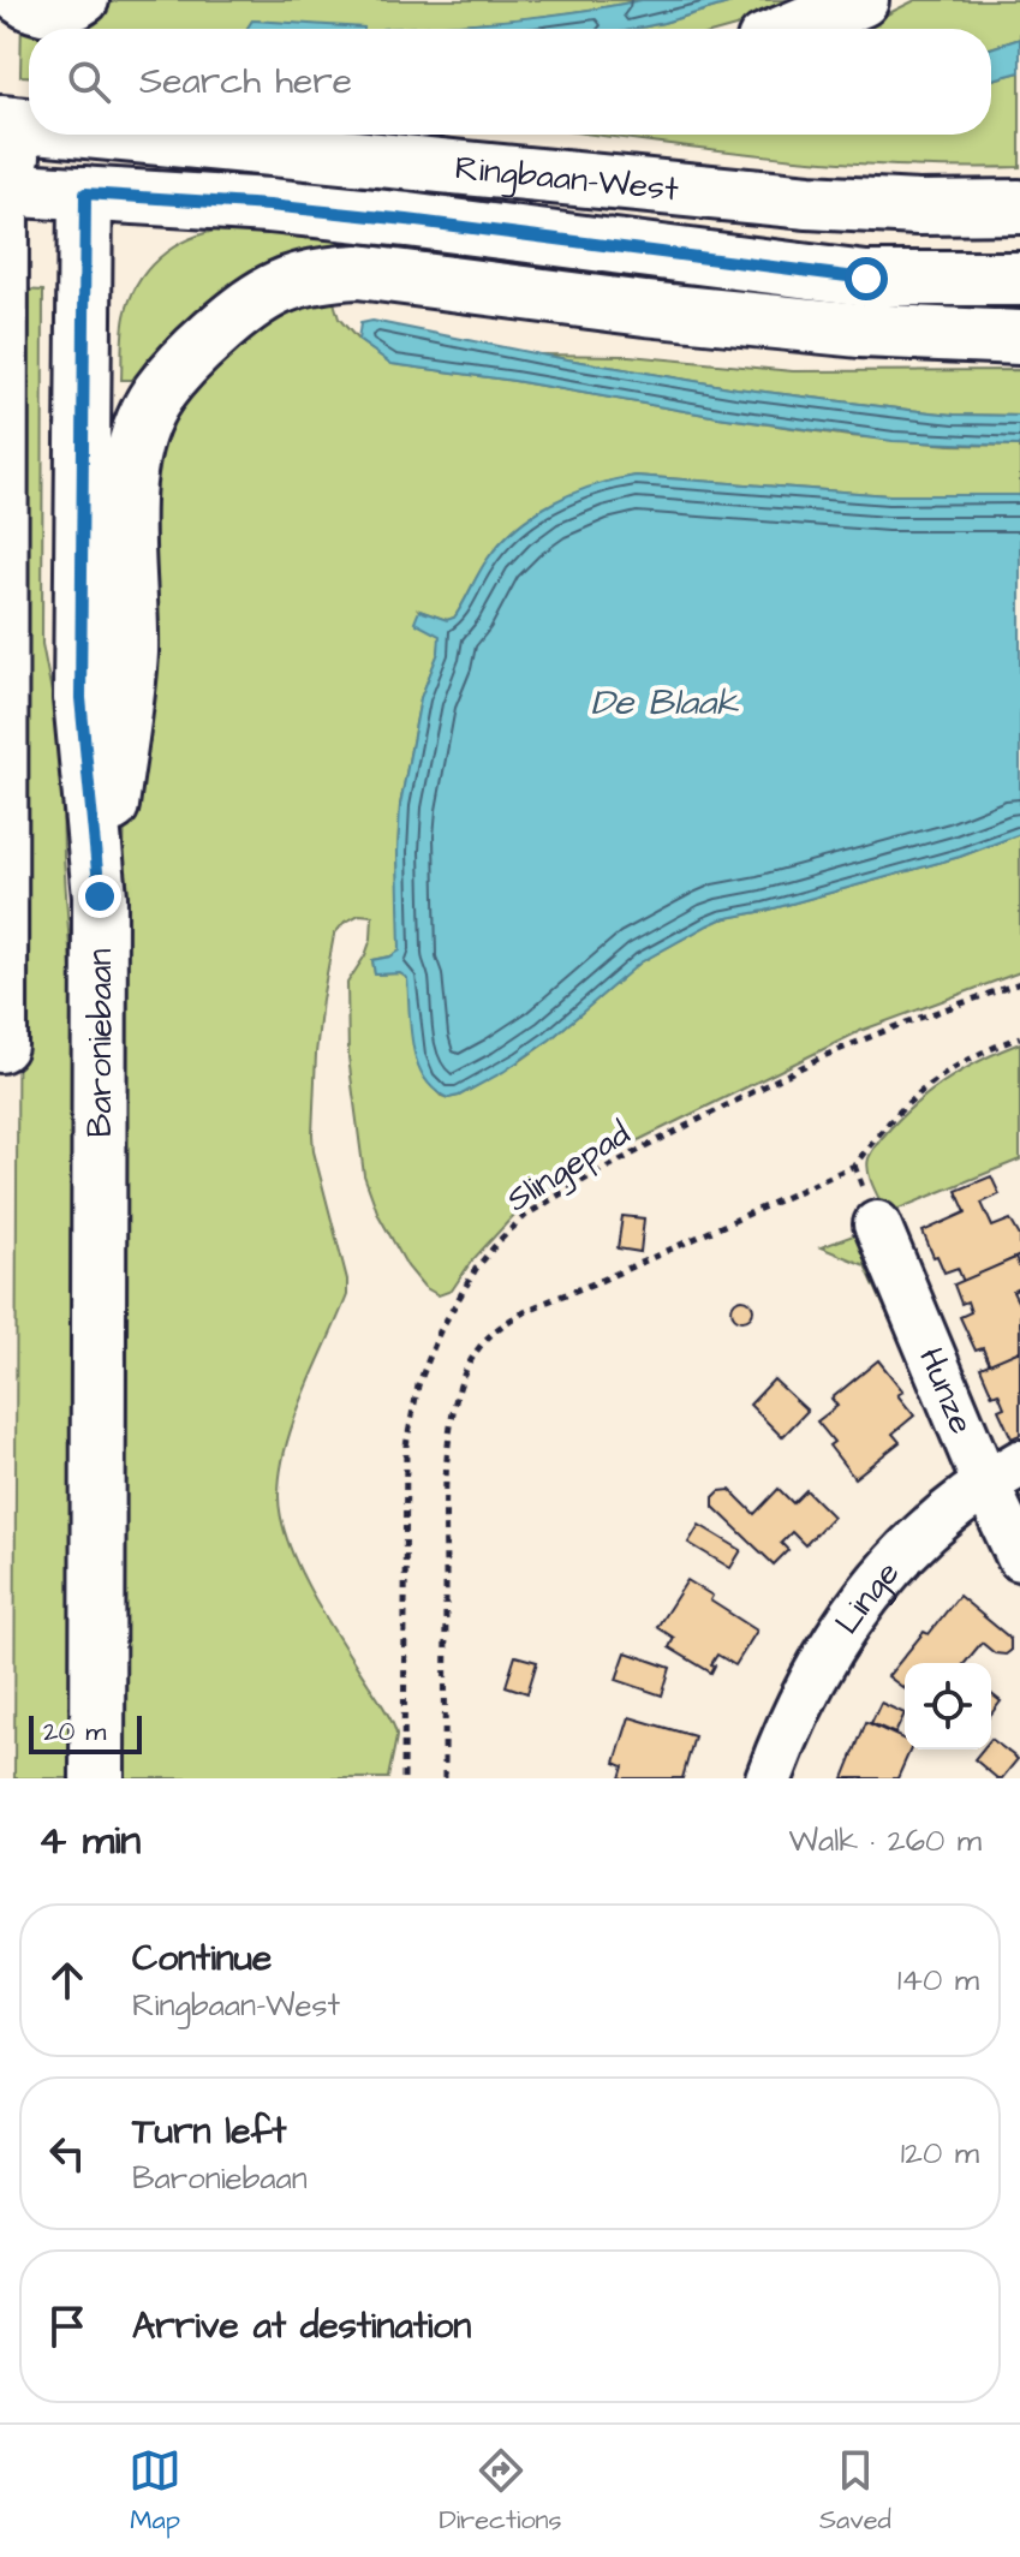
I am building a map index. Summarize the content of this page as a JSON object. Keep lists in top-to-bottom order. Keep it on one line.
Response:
{"streets":{"main road":["Ringbaan-West","Baroniebaan"],"street":["Hunze","Linge"],"path":["Slingepad"]},"crossings":[["Ringbaan-West","Baroniebaan"],["Hunze","Linge"]],"water":["De Blaak"],"scale_bar":"20 m","page":{"search":"Search here","scale":"20 m","heading":["4 min","Walk · 260 m"],"list":[["Continue","Ringbaan-West","140 m"],["Turn left","Baroniebaan","120 m"],"Arrive at destination"],"nav":["Map","Directions","Saved"]}}
